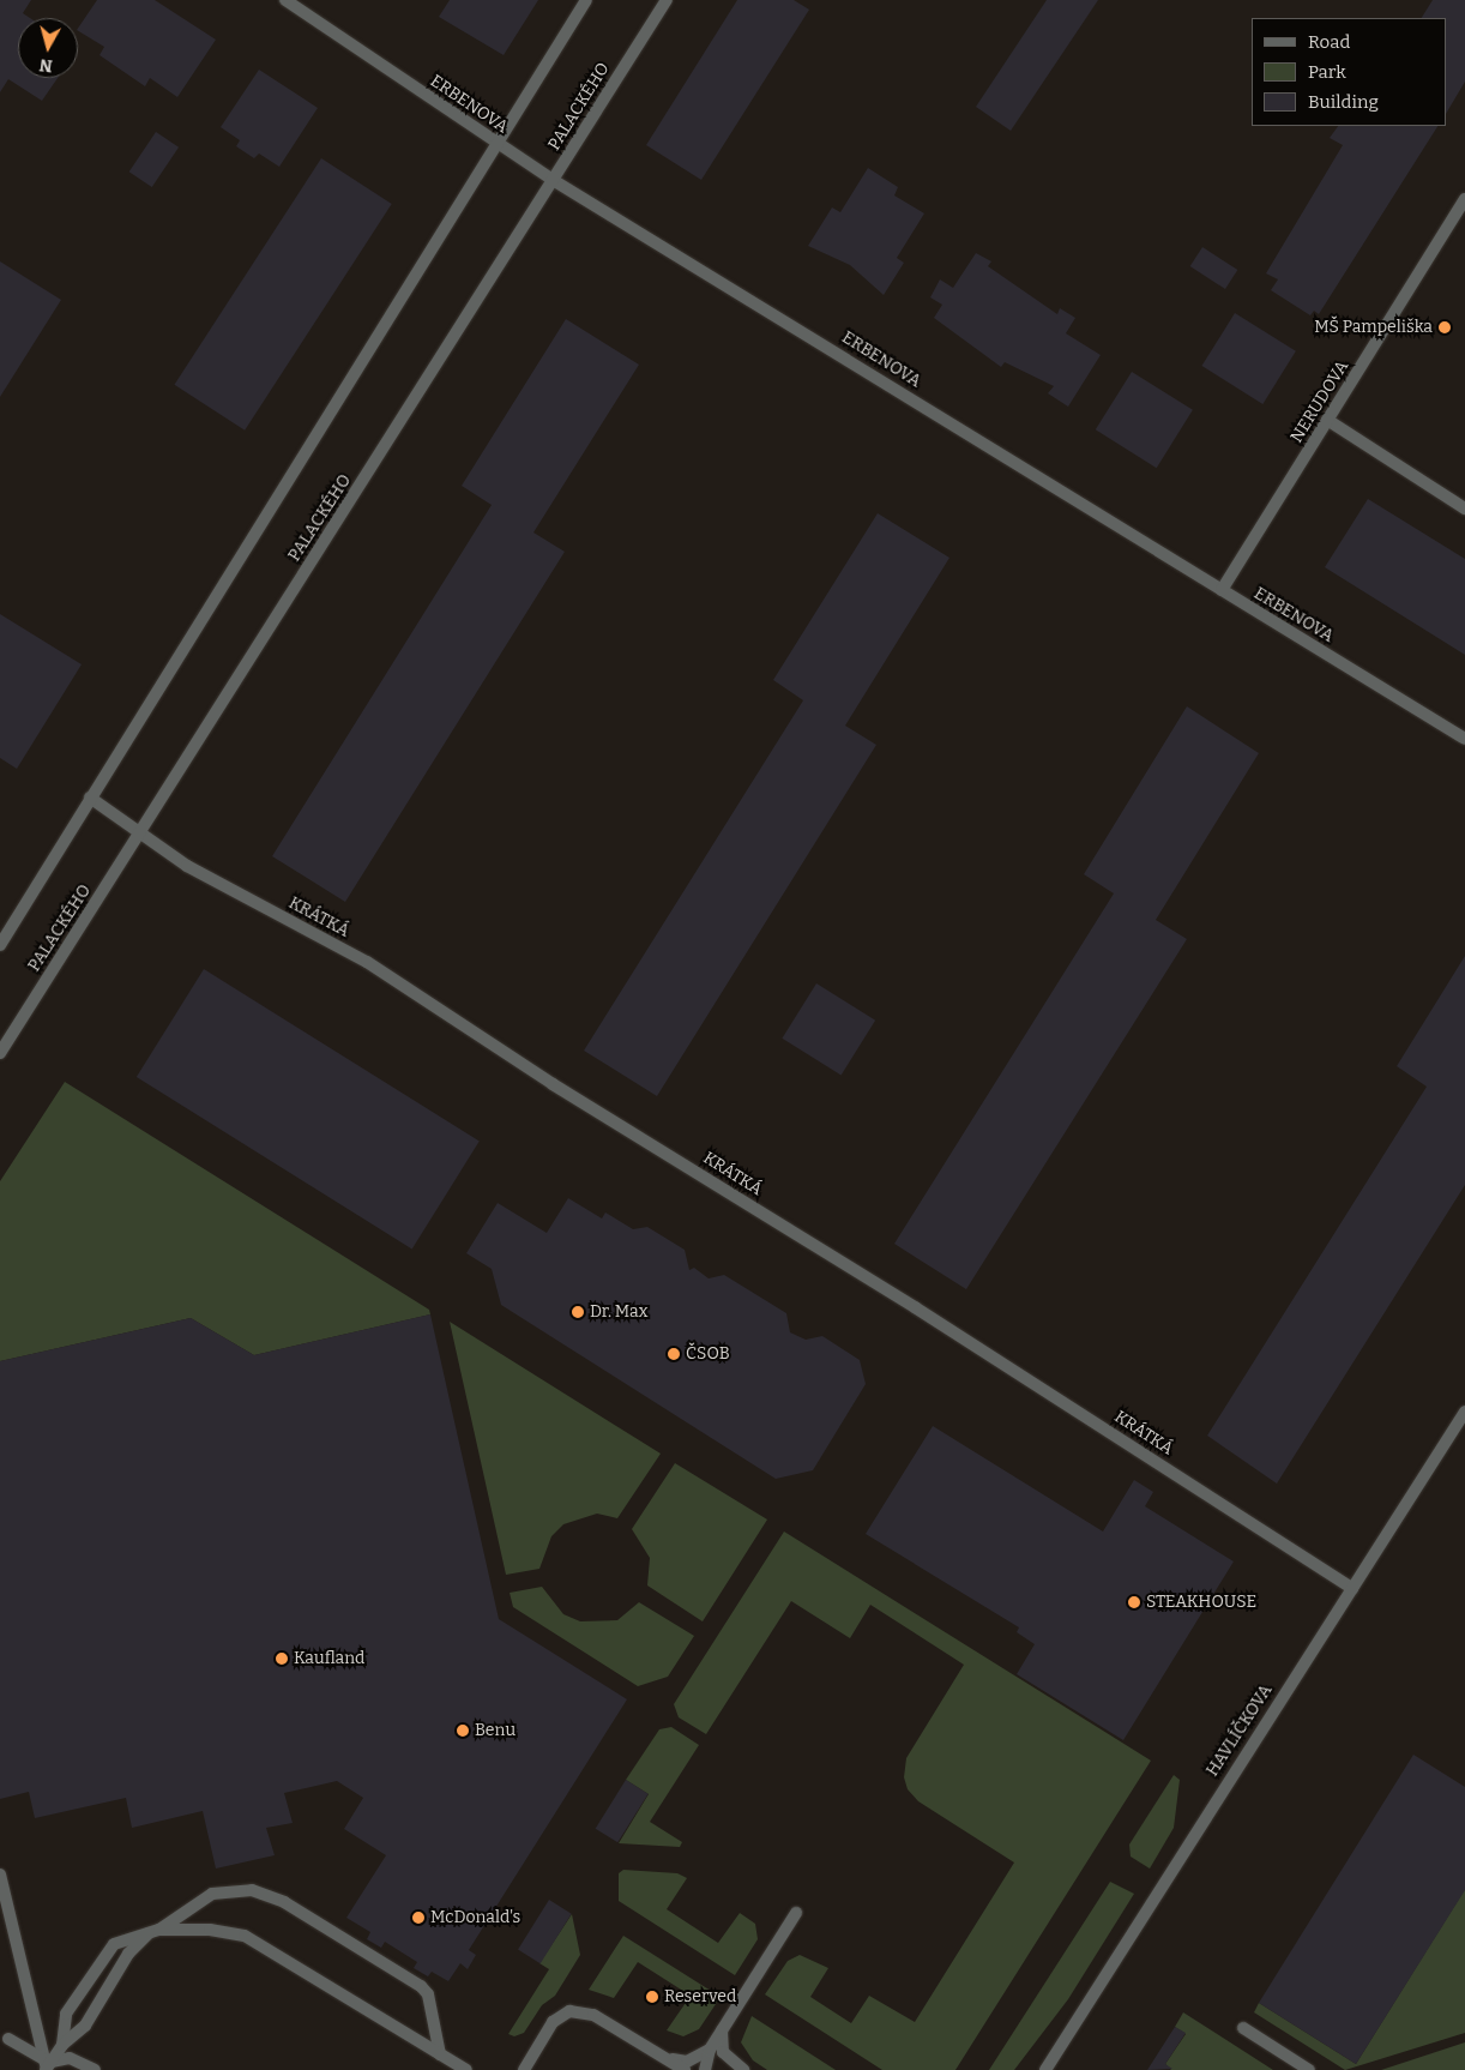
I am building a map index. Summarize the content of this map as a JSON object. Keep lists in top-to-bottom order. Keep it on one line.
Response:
{"streets":{"street":["ERBENOVA","PALACKÉHO","NERUDOVA","KRÁTKÁ","HAVLÍČKOVA"]},"crossings":[["ERBENOVA","PALACKÉHO"],["ERBENOVA","NERUDOVA"],["PALACKÉHO","KRÁTKÁ"],["KRÁTKÁ","HAVLÍČKOVA"]],"places":["MŠ Pampeliška","Dr. Max","ČSOB","STEAKHOUSE","Kaufland","Benu","McDonald's","Reserved"],"legend":["Road","Park","Building"],"north":"bottom"}
